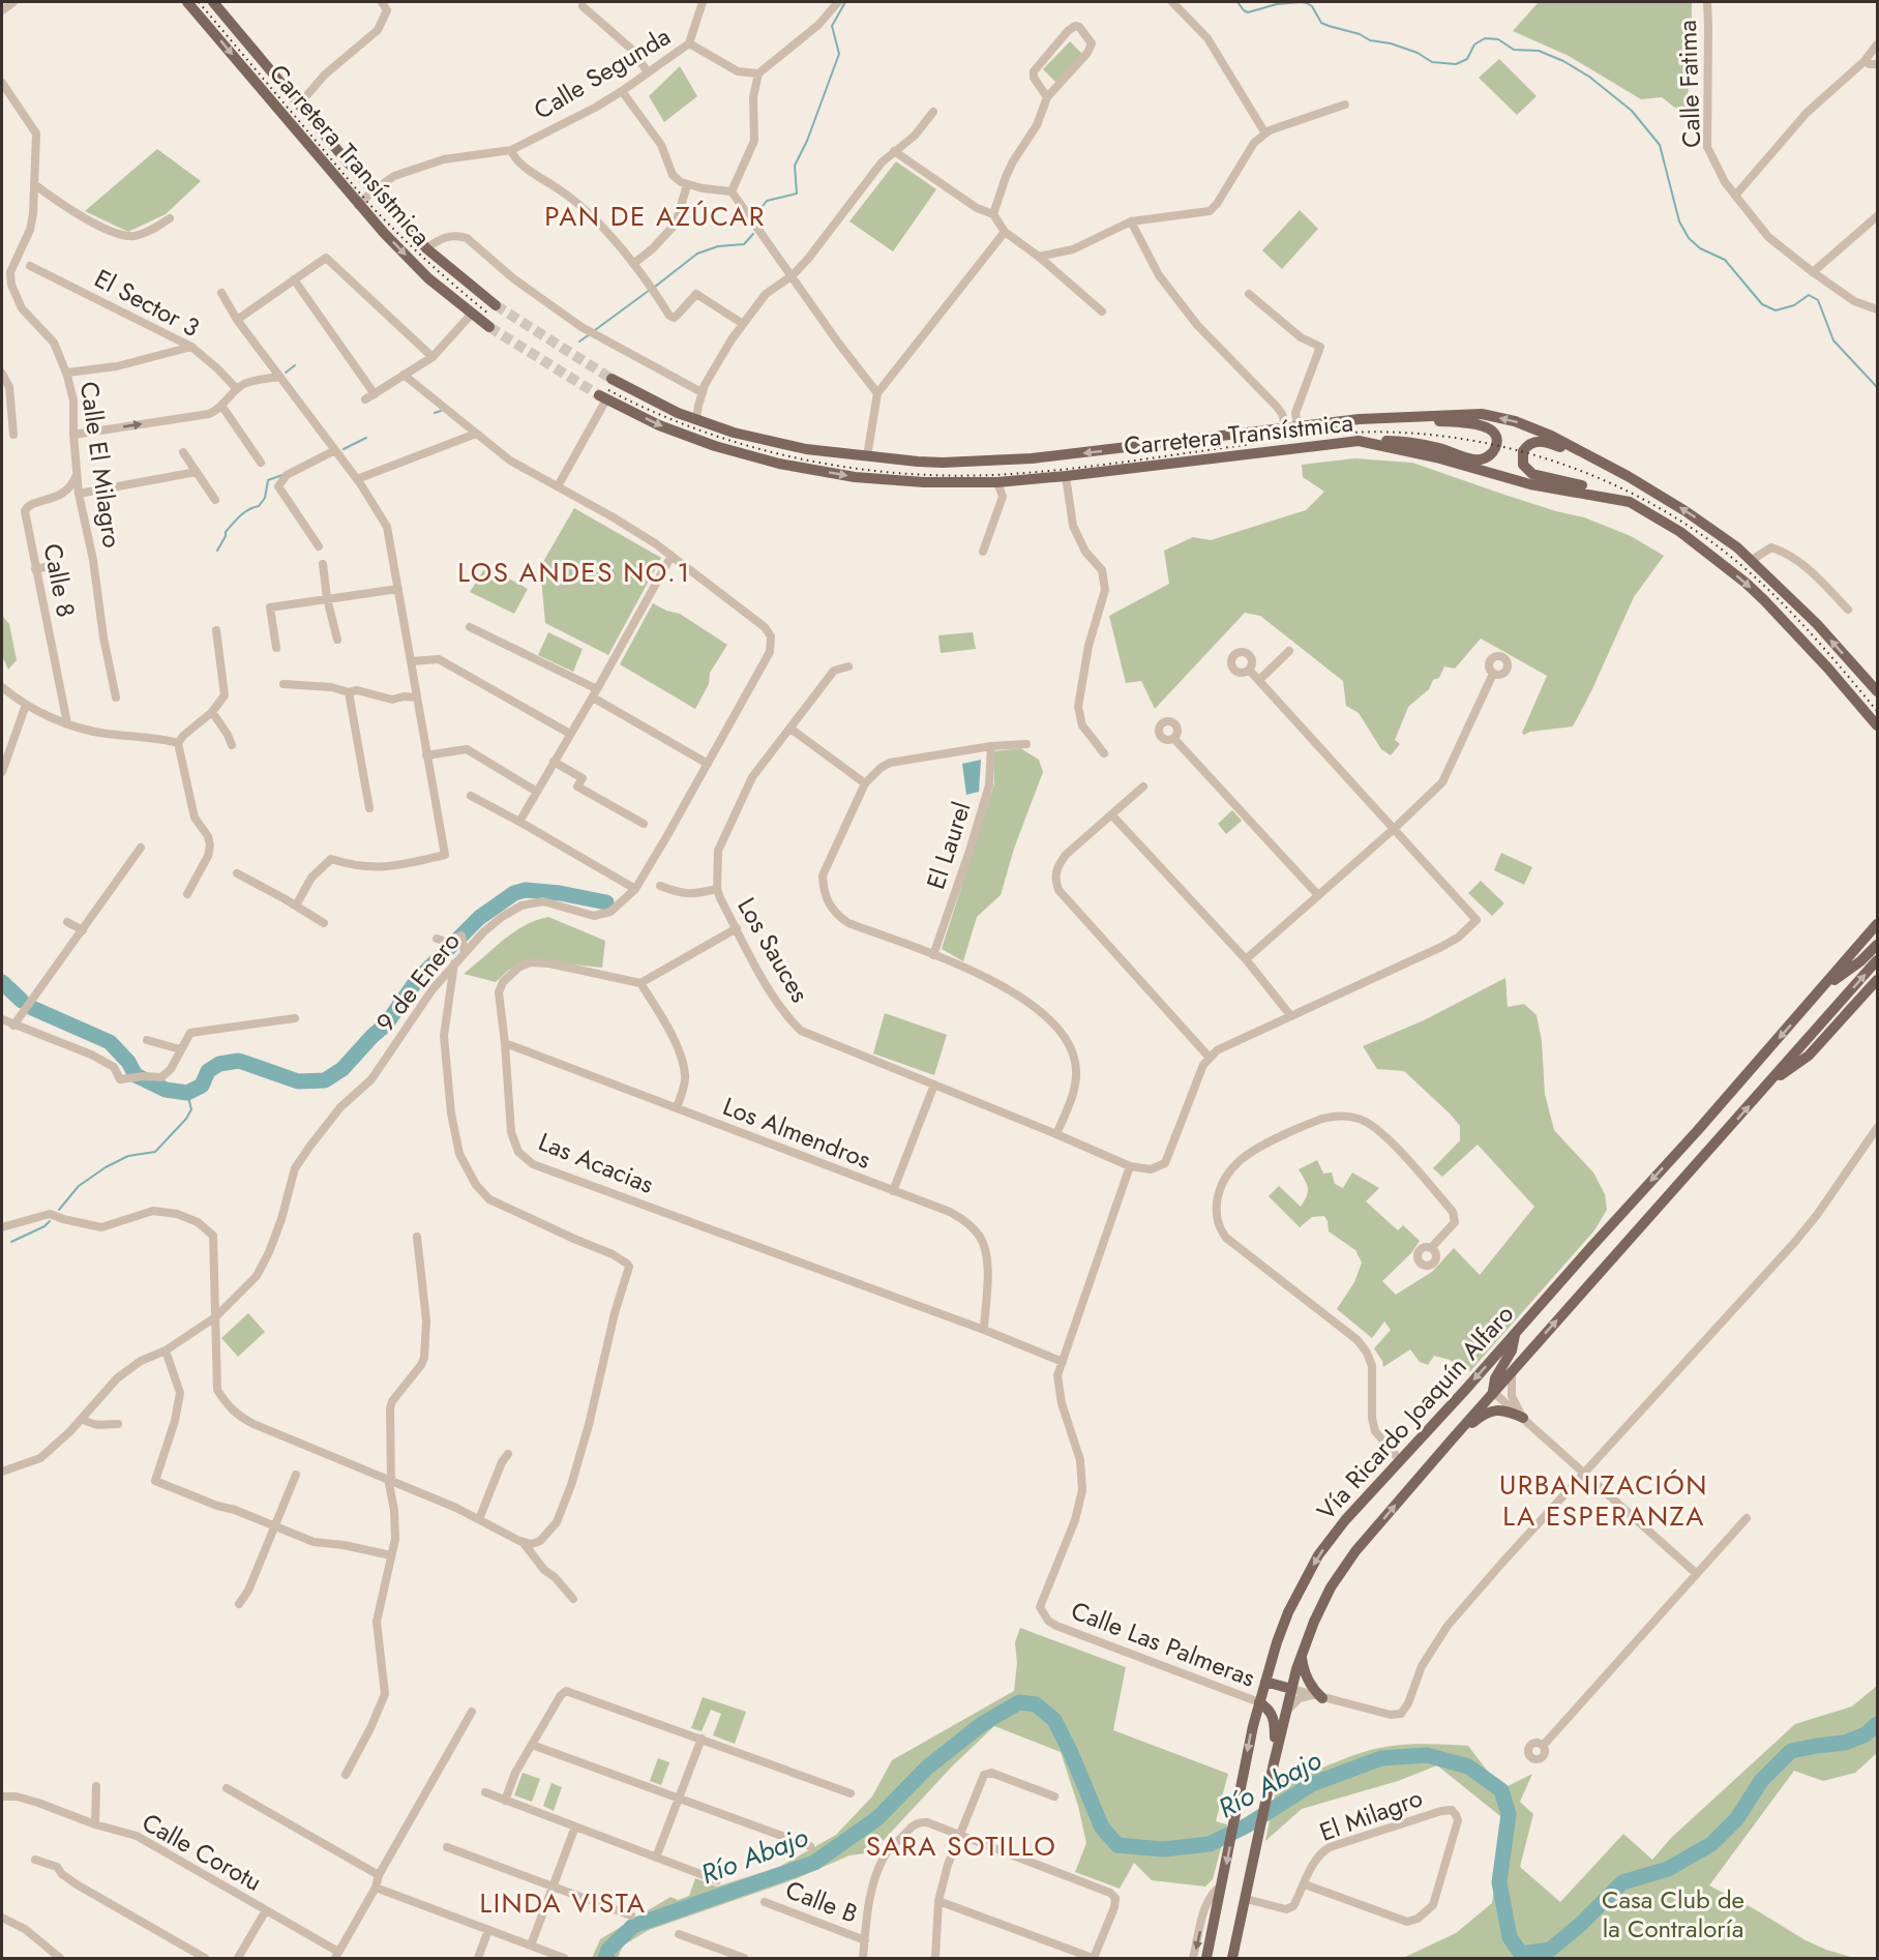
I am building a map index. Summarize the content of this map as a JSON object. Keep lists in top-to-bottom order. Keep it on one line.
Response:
{"streets":{"main road":["Carretera Transístmica","Vía Ricardo Joaquín Alfaro"],"street":["Calle Segunda","Calle Fatima","El Sector 3","Calle El Milagro","Calle 8","El Laurel","Los Sauces","9 de Enero","Los Almendros","Las Acacias","Calle Las Palmeras","El Milagro","Calle Corotu","Calle B"]},"crossings":[["Calle Segunda","Carretera Transístmica"],["Calle El Milagro","Calle 8"],["Los Sauces","Calle Las Palmeras"],["Los Almendros","Las Acacias"],["Las Acacias","Calle Las Palmeras"],["Vía Ricardo Joaquín Alfaro","Calle Las Palmeras"],["Vía Ricardo Joaquín Alfaro","El Milagro"]],"districts":["PAN DE AZÚCAR","LOS ANDES NO.1","URBANIZACIÓN LA ESPERANZA","SARA SOTILLO","LINDA VISTA"],"water":["Río Abajo"],"parks":["Casa Club de la Contraloría"]}
